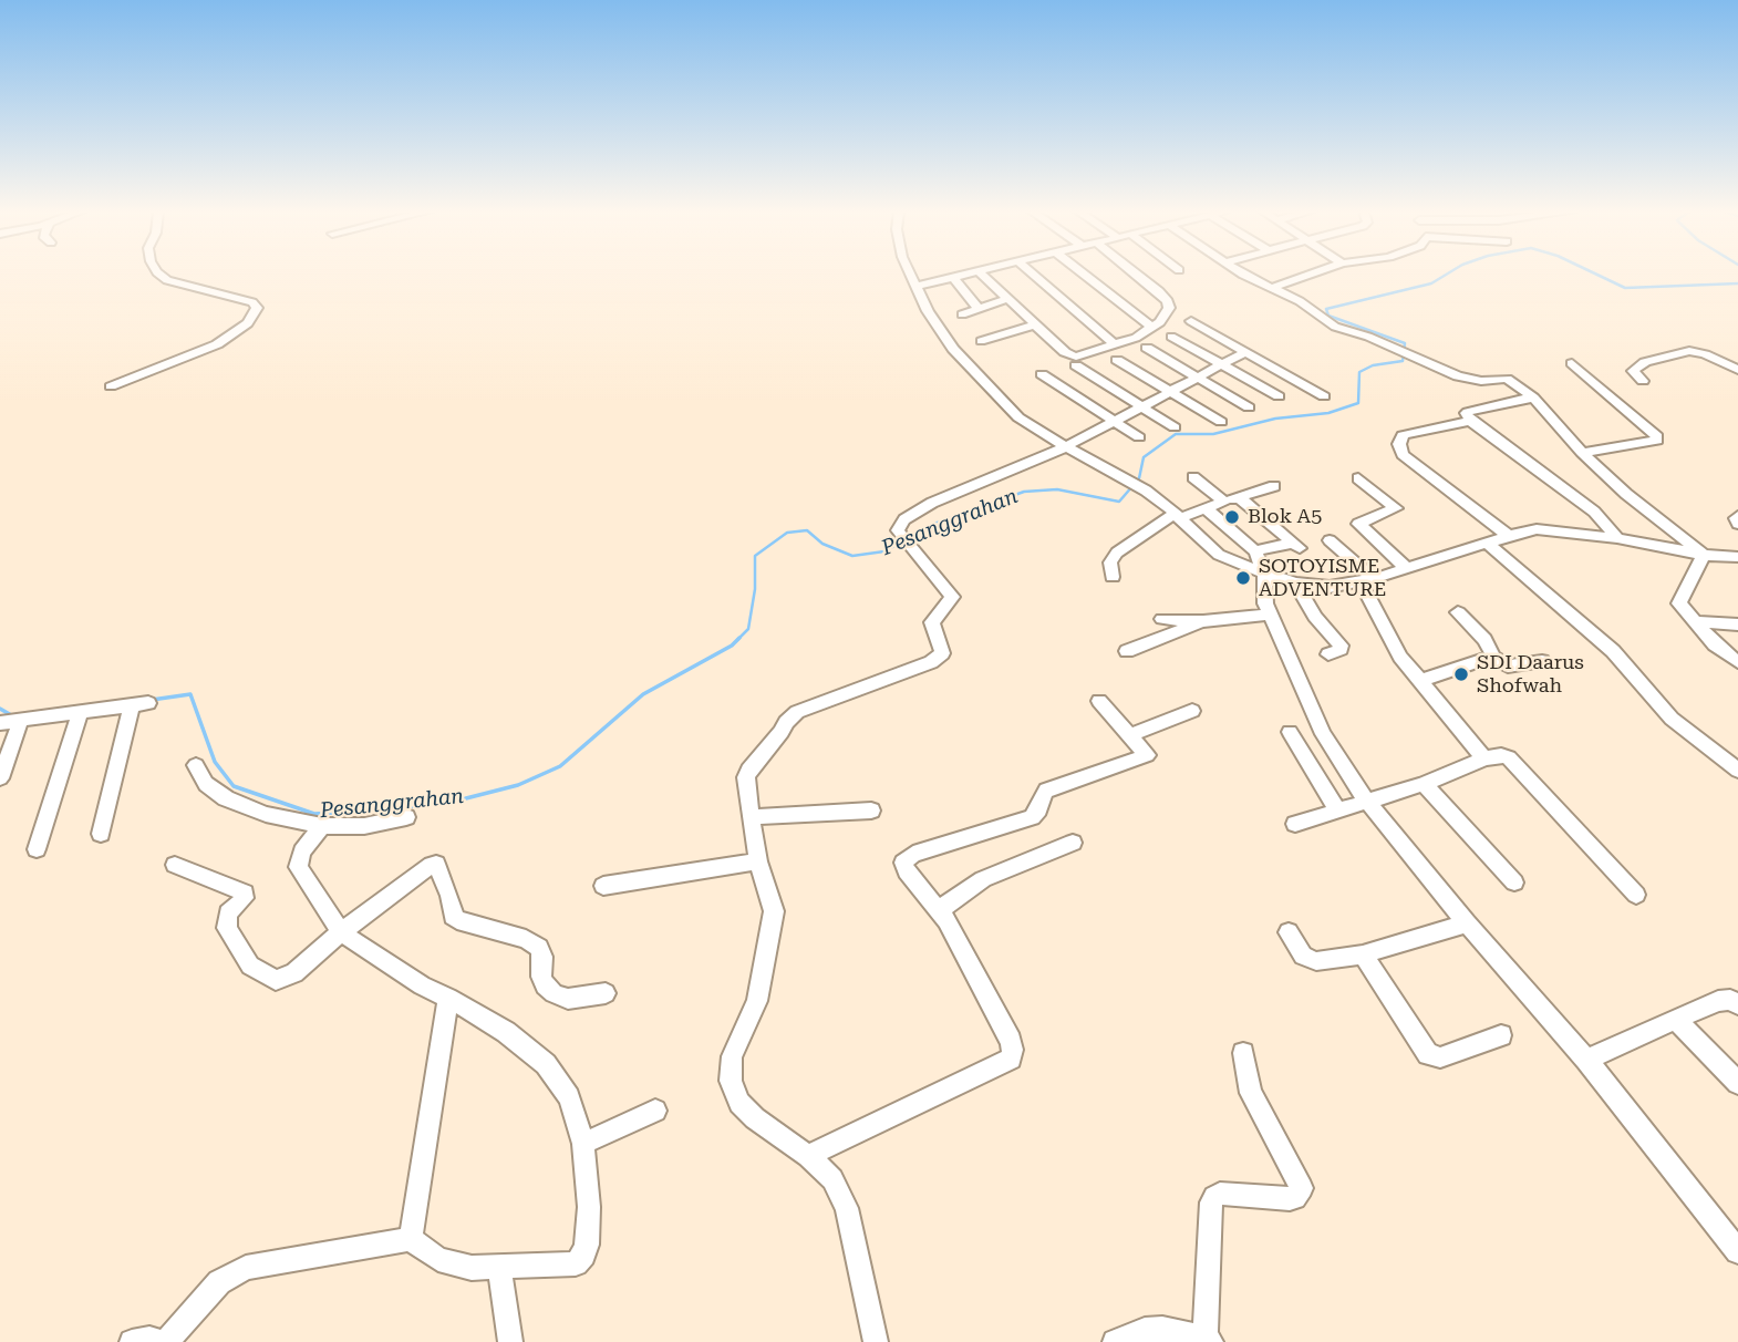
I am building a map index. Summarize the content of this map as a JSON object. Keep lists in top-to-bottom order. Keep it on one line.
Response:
{"water":["Pesanggrahan"],"places":["Blok A5","SOTOYISME ADVENTURE","SDI Daarus Shofwah"]}
